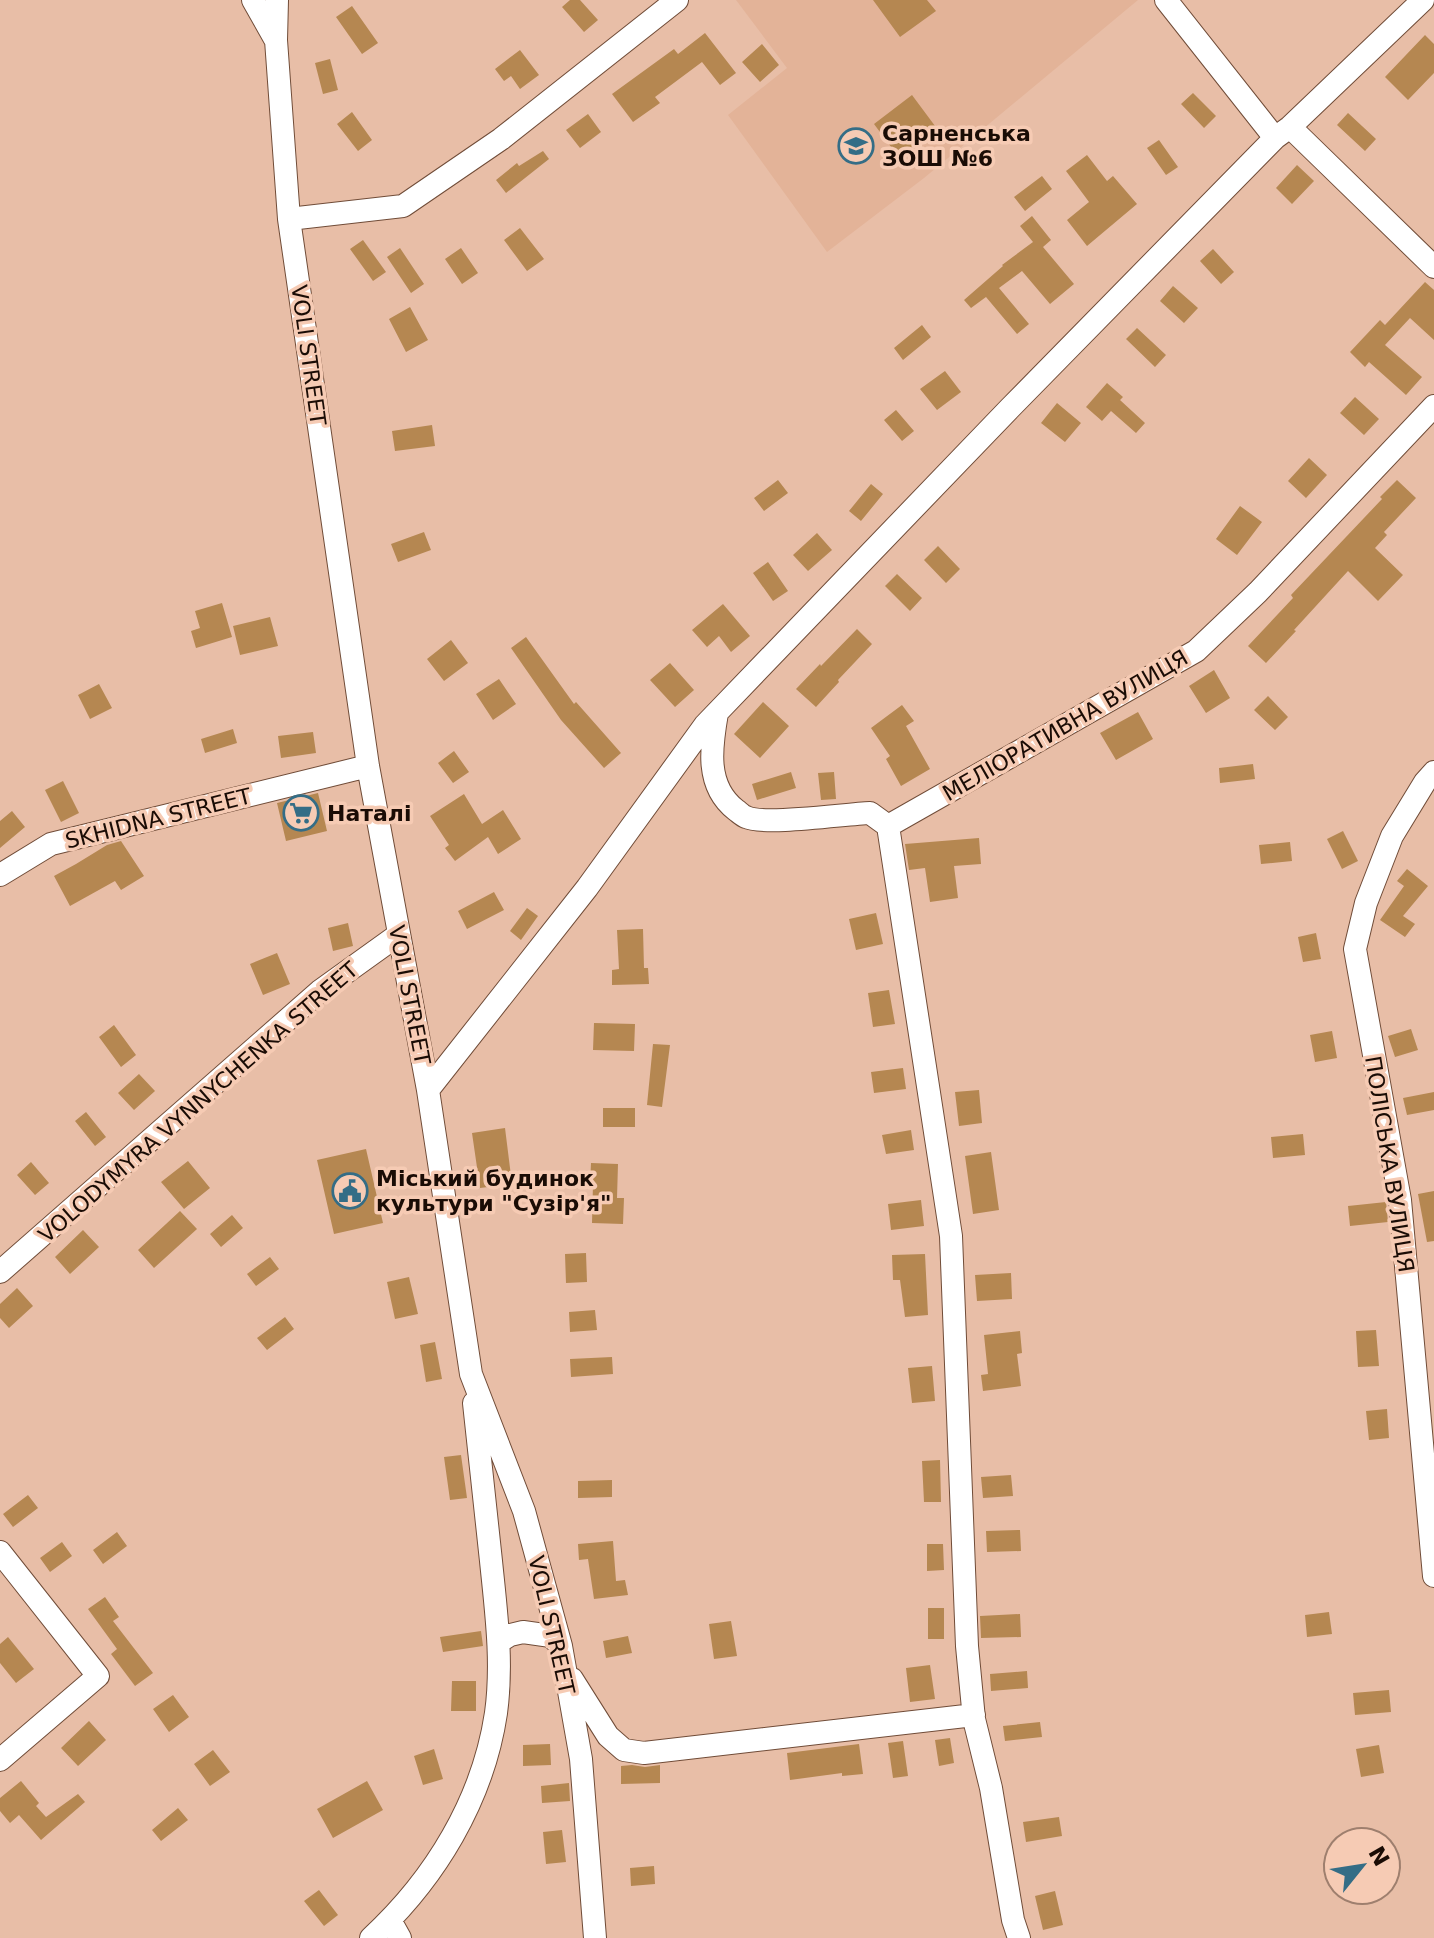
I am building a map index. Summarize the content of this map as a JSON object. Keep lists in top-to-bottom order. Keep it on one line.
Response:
{"streets":{"street":["VOLI STREET","МЕЛІОРАТИВНА ВУЛИЦЯ","SKHIDNA STREET","VOLODYMYRA VYNNYCHENKA STREET","ПОЛІСЬКА ВУЛИЦЯ"]},"crossings":[["VOLI STREET","SKHIDNA STREET"],["VOLI STREET","VOLODYMYRA VYNNYCHENKA STREET"]],"places":{"school or university":["Сарненська ЗОШ №6"],"supermarket":["Наталі"],"public building":["Міський будинок культури \"Сузір'я\""]},"north":"top right"}
